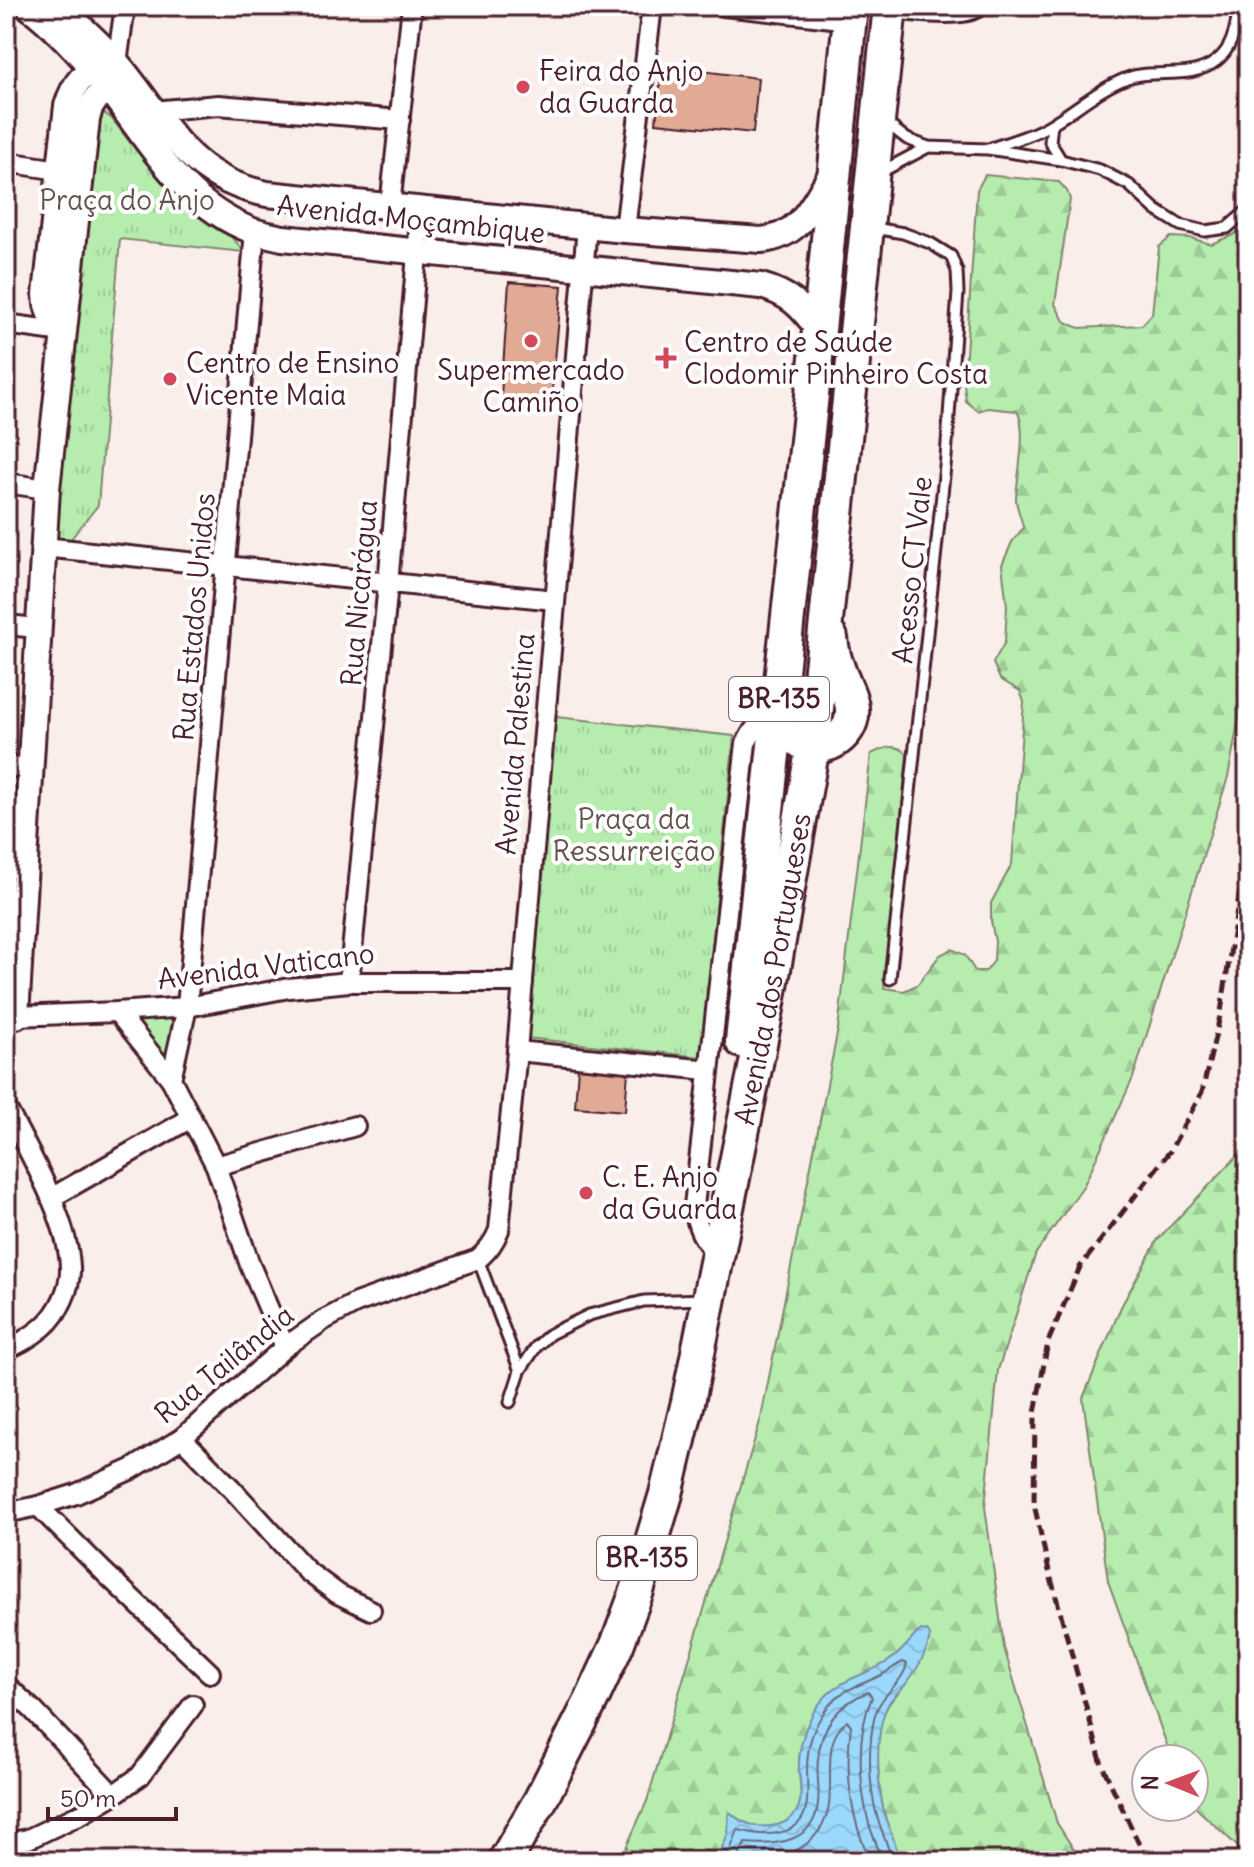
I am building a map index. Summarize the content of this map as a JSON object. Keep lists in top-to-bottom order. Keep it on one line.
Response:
{"streets":{"highway":["BR-135","Avenida dos Portugueses"],"main road":["Avenida Moçambique","Avenida Vaticano"],"street":["Rua Nicarágua","Rua Estados Unidos","Avenida Palestina","Rua Tailândia"],"lane":["Acesso CT Vale"]},"crossings":[["Avenida Moçambique","Rua Nicarágua"],["Avenida Moçambique","Rua Estados Unidos"],["Avenida Moçambique","Avenida Palestina"],["Avenida Moçambique","Avenida Vaticano"],["Avenida Moçambique","Avenida dos Portugueses"],["Rua Nicarágua","Avenida Vaticano"],["Rua Estados Unidos","Avenida Vaticano"],["BR-135","Avenida dos Portugueses"],["Avenida Palestina","Avenida Vaticano"],["Avenida Palestina","Rua Tailândia"]],"parks":["Praça do Anjo","Praça da Ressurreição"],"places":{"other":["Feira do Anjo da Guarda","Supermercado Camiño","Centro de Ensino Vicente Maia","C. E. Anjo da Guarda"],"health":["Centro de Saúde Clodomir Pinheiro Costa"]},"scale_bar":"50 m","north":"left"}
